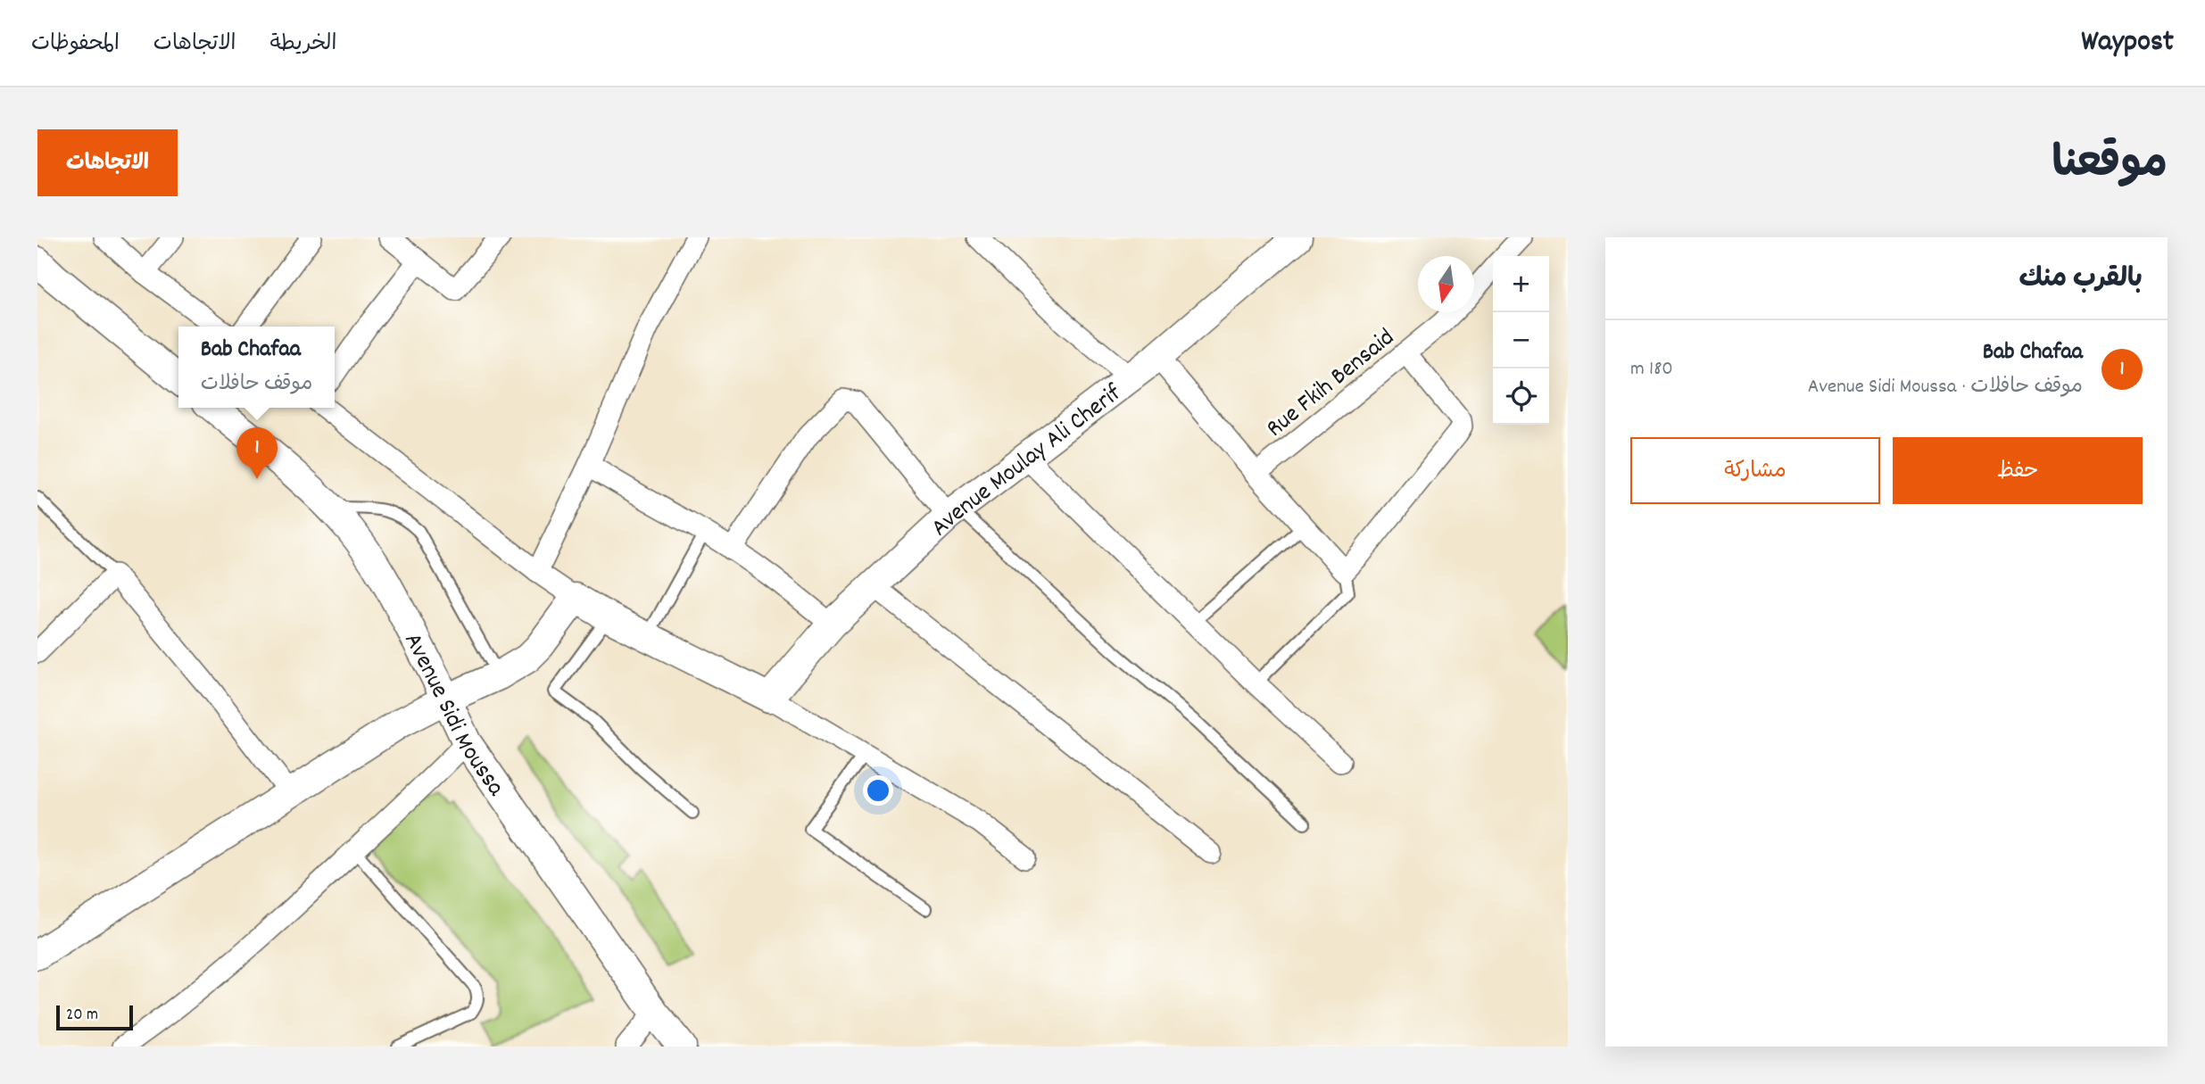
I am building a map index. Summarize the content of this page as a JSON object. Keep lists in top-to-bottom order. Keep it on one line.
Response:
{"streets":{"street":["Rue Fkih Bensaid","Avenue Moulay Ali Cherif","Avenue Sidi Moussa"]},"scale_bar":"20 m","north":"bottom","page":{"header":"Waypost","nav":["الخريطة","الاتجاهات","المحفوظات"],"title":"موقعنا","buttons":["الاتجاهات",["حفظ","مشاركة"]],"heading":"بالقرب منك","map_buttons":["+","−"],"list":[{"mark":"1","name":"Bab Chafaa","note":"موقف حافلات · Avenue Sidi Moussa","value":"180 m"}],"popup":["Bab Chafaa","موقف حافلات"],"pins":"1","scale":"20 m"}}
